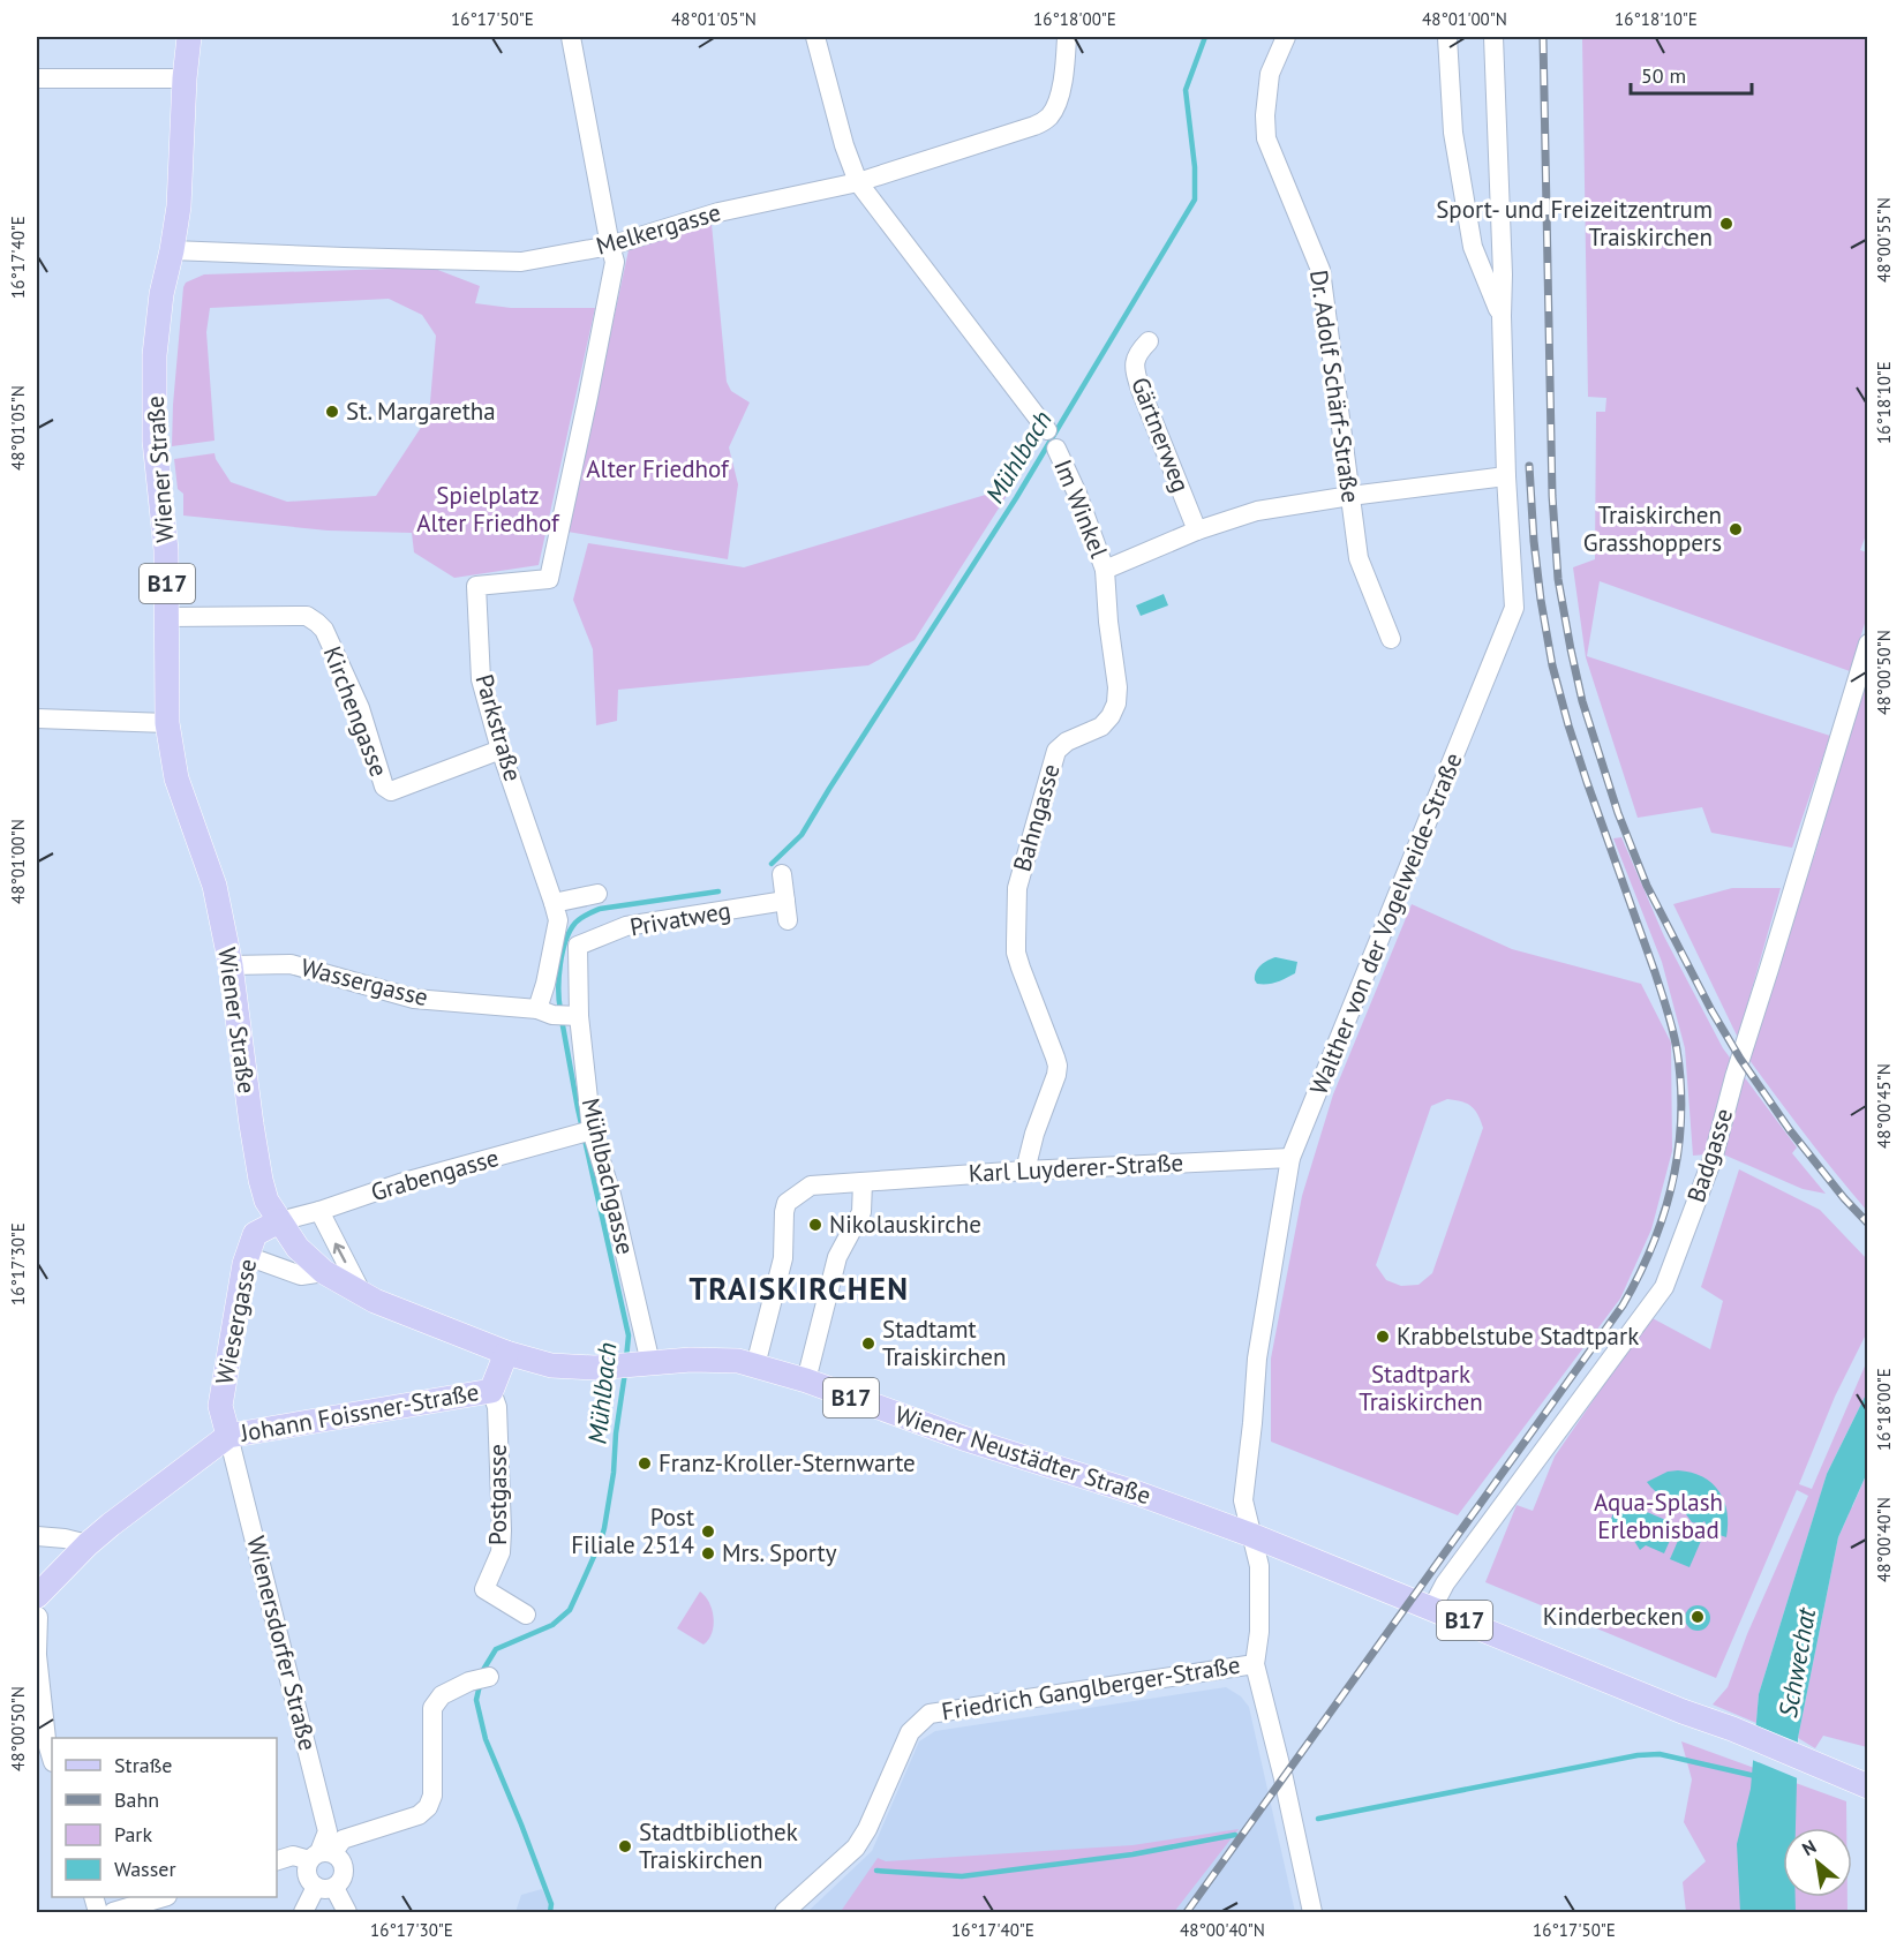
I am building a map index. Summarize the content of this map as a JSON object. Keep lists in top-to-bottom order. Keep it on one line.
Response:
{"streets":{"main road":["Wiener Straße","B17","Wiesergasse","Johann Foissner-Straße","Wiener Neustädter Straße"],"street":["Melkergasse","Dr. Adolf Schärf-Straße","Gärtnerweg","Im Winkel","Kirchengasse","Parkstraße","Bahngasse","Privatweg","Walther von der Vogelweide-Straße","Wassergasse","Badgasse","Karl Luyderer-Straße","Grabengasse","Mühlbachgasse","Postgasse","Wienersdorfer Straße","Friedrich Ganglberger-Straße"]},"crossings":[["Melkergasse","Wiener Straße"],["Melkergasse","Parkstraße"],["Wiener Straße","Kirchengasse"],["Wiener Straße","Wassergasse"],["Wiener Straße","Grabengasse"],["Wiener Straße","Wiesergasse"],["Wiener Straße","Wiener Neustädter Straße"],["Im Winkel","Bahngasse"],["Kirchengasse","Parkstraße"],["Parkstraße","Mühlbachgasse"],["Bahngasse","Karl Luyderer-Straße"],["Privatweg","Mühlbachgasse"],["Walther von der Vogelweide-Straße","Karl Luyderer-Straße"],["Walther von der Vogelweide-Straße","Wiener Neustädter Straße"],["Walther von der Vogelweide-Straße","Friedrich Ganglberger-Straße"],["Wassergasse","Mühlbachgasse"],["Badgasse","Wiener Neustädter Straße"],["Karl Luyderer-Straße","Wiener Neustädter Straße"],["Grabengasse","Mühlbachgasse"],["Grabengasse","Wiesergasse"],["Grabengasse","Wiener Neustädter Straße"],["Mühlbachgasse","Wiener Neustädter Straße"],["Wiesergasse","Johann Foissner-Straße"],["Wiesergasse","Wiener Neustädter Straße"],["Wiesergasse","Wienersdorfer Straße"],["Johann Foissner-Straße","Wiener Neustädter Straße"],["Johann Foissner-Straße","Postgasse"],["Johann Foissner-Straße","Wienersdorfer Straße"]],"districts":["TRAISKIRCHEN"],"water":["Mühlbach","Schwechat"],"parks":["Alter Friedhof","Spielplatz Alter Friedhof","Stadtpark Traiskirchen","Aqua-Splash Erlebnisbad"],"places":["Sport- und Freizeitzentrum Traiskirchen","St. Margaretha","Traiskirchen Grasshoppers","Nikolauskirche","Krabbelstube Stadtpark","Stadtamt Traiskirchen","Franz-Kroller-Sternwarte","Post Filiale 2514","Mrs. Sporty","Kinderbecken","Stadtbibliothek Traiskirchen"],"legend":["Straße","Bahn","Park","Wasser"],"scale_bar":"50 m","north":"top left","coordinates":["16°17'50\"E","48°01'05\"N","16°18'00\"E","48°01'00\"N","16°18'10\"E","48°00'55\"N","16°17'40\"E","48°00'50\"N","48°00'45\"N","16°17'30\"E","48°00'40\"N"]}
